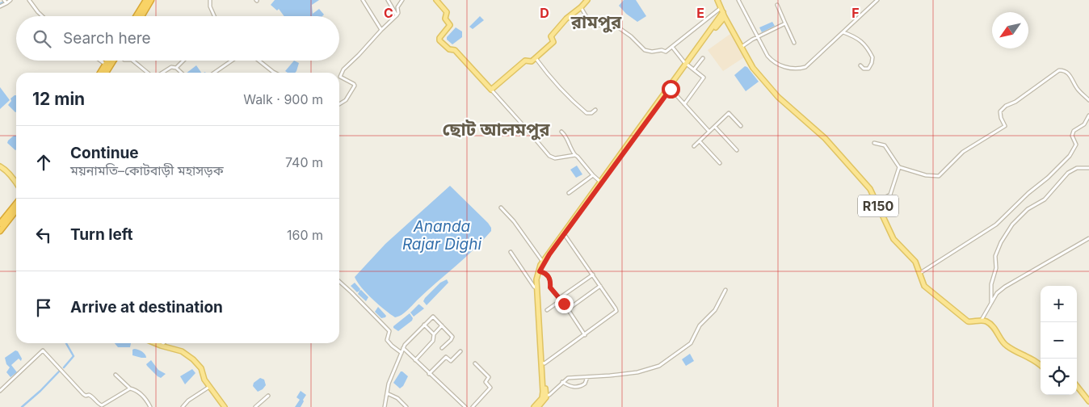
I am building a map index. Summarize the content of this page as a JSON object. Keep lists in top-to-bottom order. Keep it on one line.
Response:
{"streets":{"main road":["R150"]},"districts":["রামপুর","ছোট আলমপুর"],"water":["Ananda Rajar Dighi"],"north":"bottom left","page":{"search":"Search here","heading":["12 min","Walk · 900 m"],"list":[["Continue","ময়নামতি–কোটবাড়ী মহাসড়ক","740 m"],["Turn left","160 m"],"Arrive at destination"],"map_buttons":["+","−"]},"grid":{"columns":["C","D","E","F"]}}
